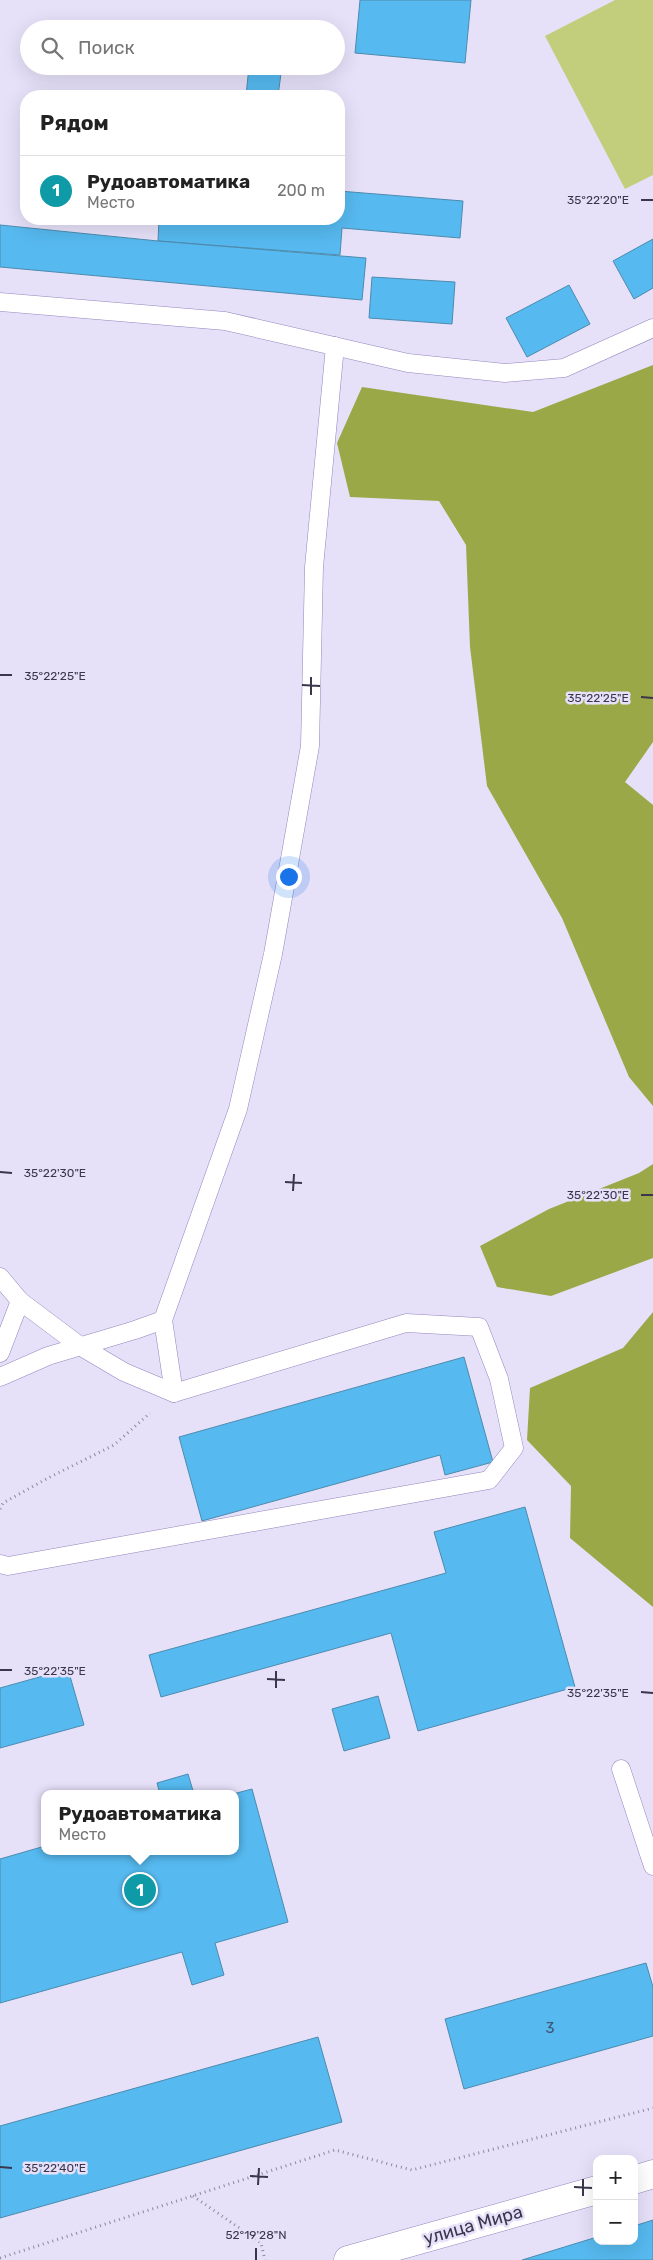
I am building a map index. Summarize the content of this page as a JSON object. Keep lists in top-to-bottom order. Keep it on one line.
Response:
{"streets":{"main road":["улица Мира"]},"house_numbers":["3"],"page":{"search":"Поиск","heading":"Рядом","list":[{"mark":"1","name":"Рудоавтоматика","note":"Место","value":"200 m"}],"popup":["Рудоавтоматика","Место"],"pins":"1","map_buttons":["+","−"]},"coordinates":["35°22'20\"E","35°22'25\"E","35°22'30\"E","35°22'35\"E","35°22'40\"E","52°19'28\"N"]}
